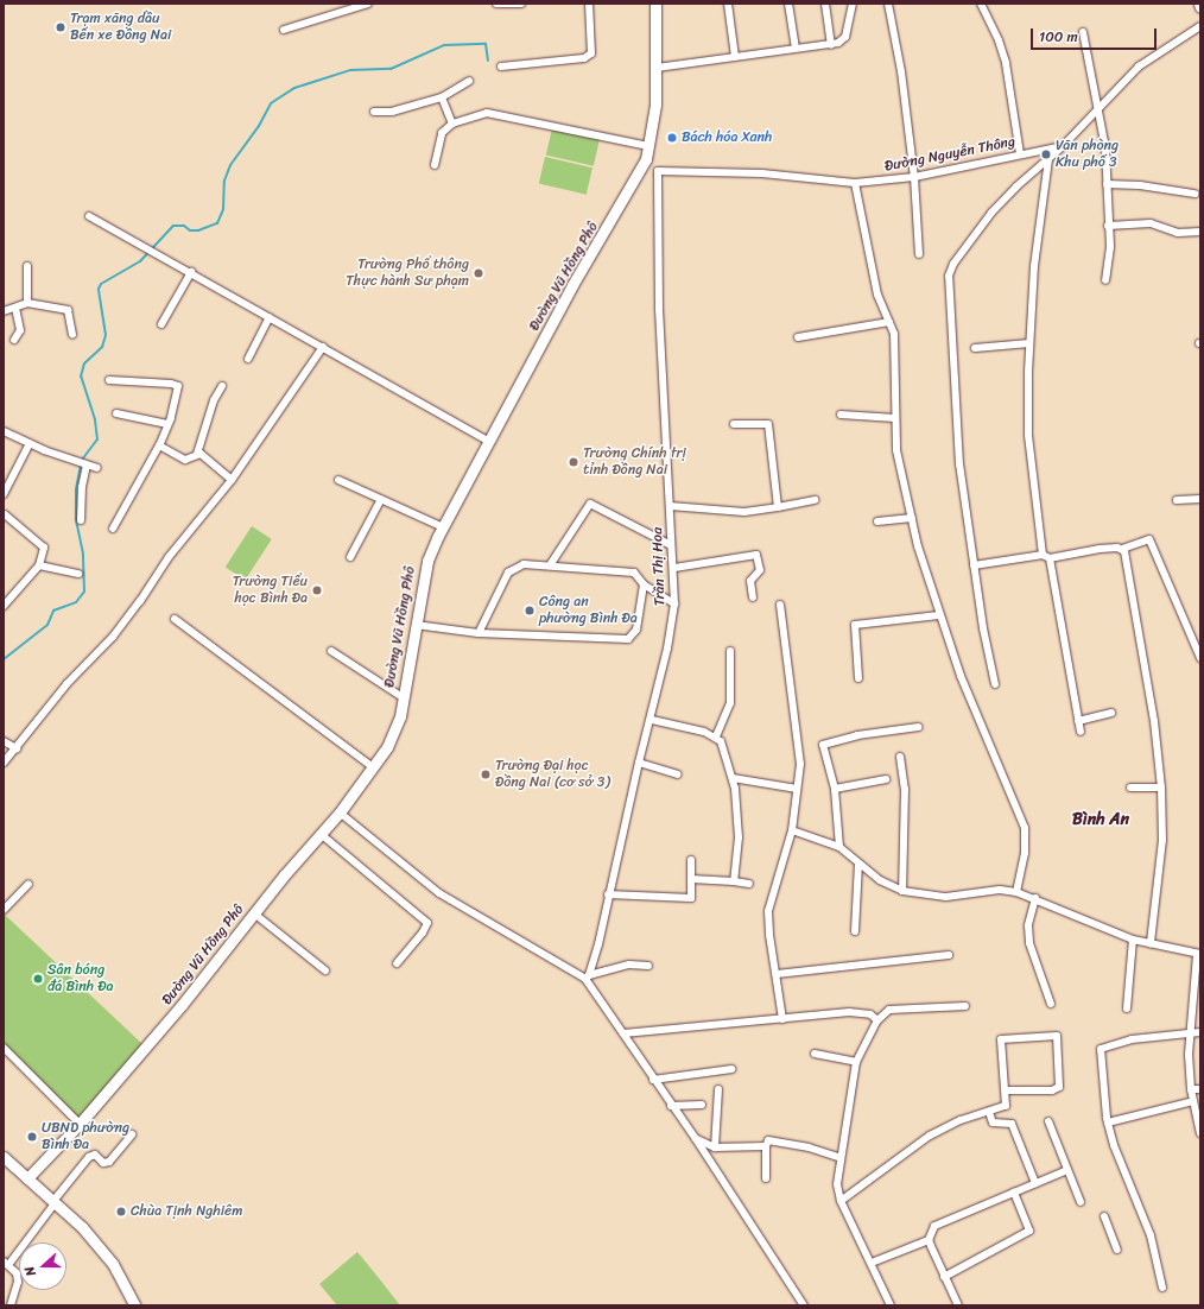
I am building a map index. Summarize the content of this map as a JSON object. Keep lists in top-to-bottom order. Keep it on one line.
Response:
{"streets":{"street":["Đường Nguyễn Thông","Đường Vũ Hồng Phô","Trần Thị Hoa"]},"crossings":[["Đường Nguyễn Thông","Trần Thị Hoa"]],"districts":["Bình An"],"places":["Trạm xăng dầu Bến xe Đồng Nai","Bách hóa Xanh","Văn phòng Khu phố 3","Trường Phổ thông Thực hành Sư phạm","Trường Chính trị tỉnh Đồng Nai","Trường Tiểu học Bình Đa","Công an phường Bình Đa","Trường Đại học Đồng Nai (cơ sở 3)","Sân bóng đá Bình Đa","UBND phường Bình Đa","Chùa Tịnh Nghiêm"],"scale_bar":"100 m","north":"left"}
